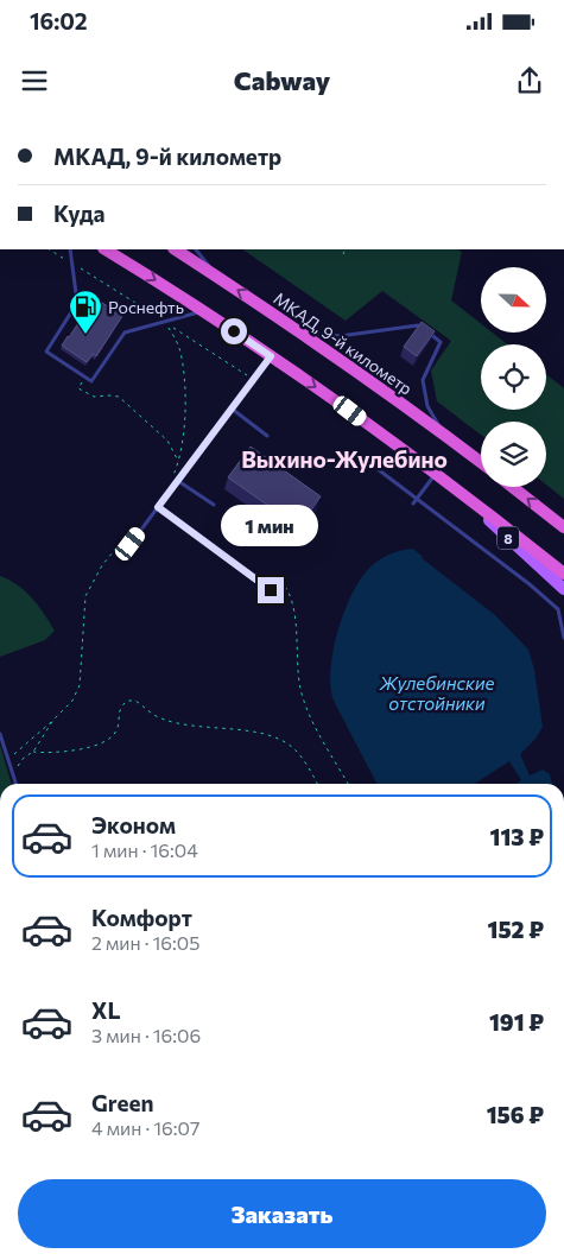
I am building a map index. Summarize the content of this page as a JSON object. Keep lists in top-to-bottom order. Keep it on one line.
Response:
{"streets":{"highway":["МКАД, 9-й километр"],"main road":["8"]},"districts":["Выхино-Жулебино"],"water":["Жулебинские отстойники"],"places":{"fuel station":["Роснефть"]},"north":"right","page":{"status":"16:02","header":"Cabway","banner":["МКАД, 9-й километр","Куда"],"bubble":"1 мин","list":[{"name":"Эконом","note":"1 мин · 16:04","value":"113 ₽"},{"name":"Комфорт","note":"2 мин · 16:05","value":"152 ₽"},{"name":"XL","note":"3 мин · 16:06","value":"191 ₽"},{"name":"Green","note":"4 мин · 16:07","value":"156 ₽"}],"buttons":"Заказать"}}
